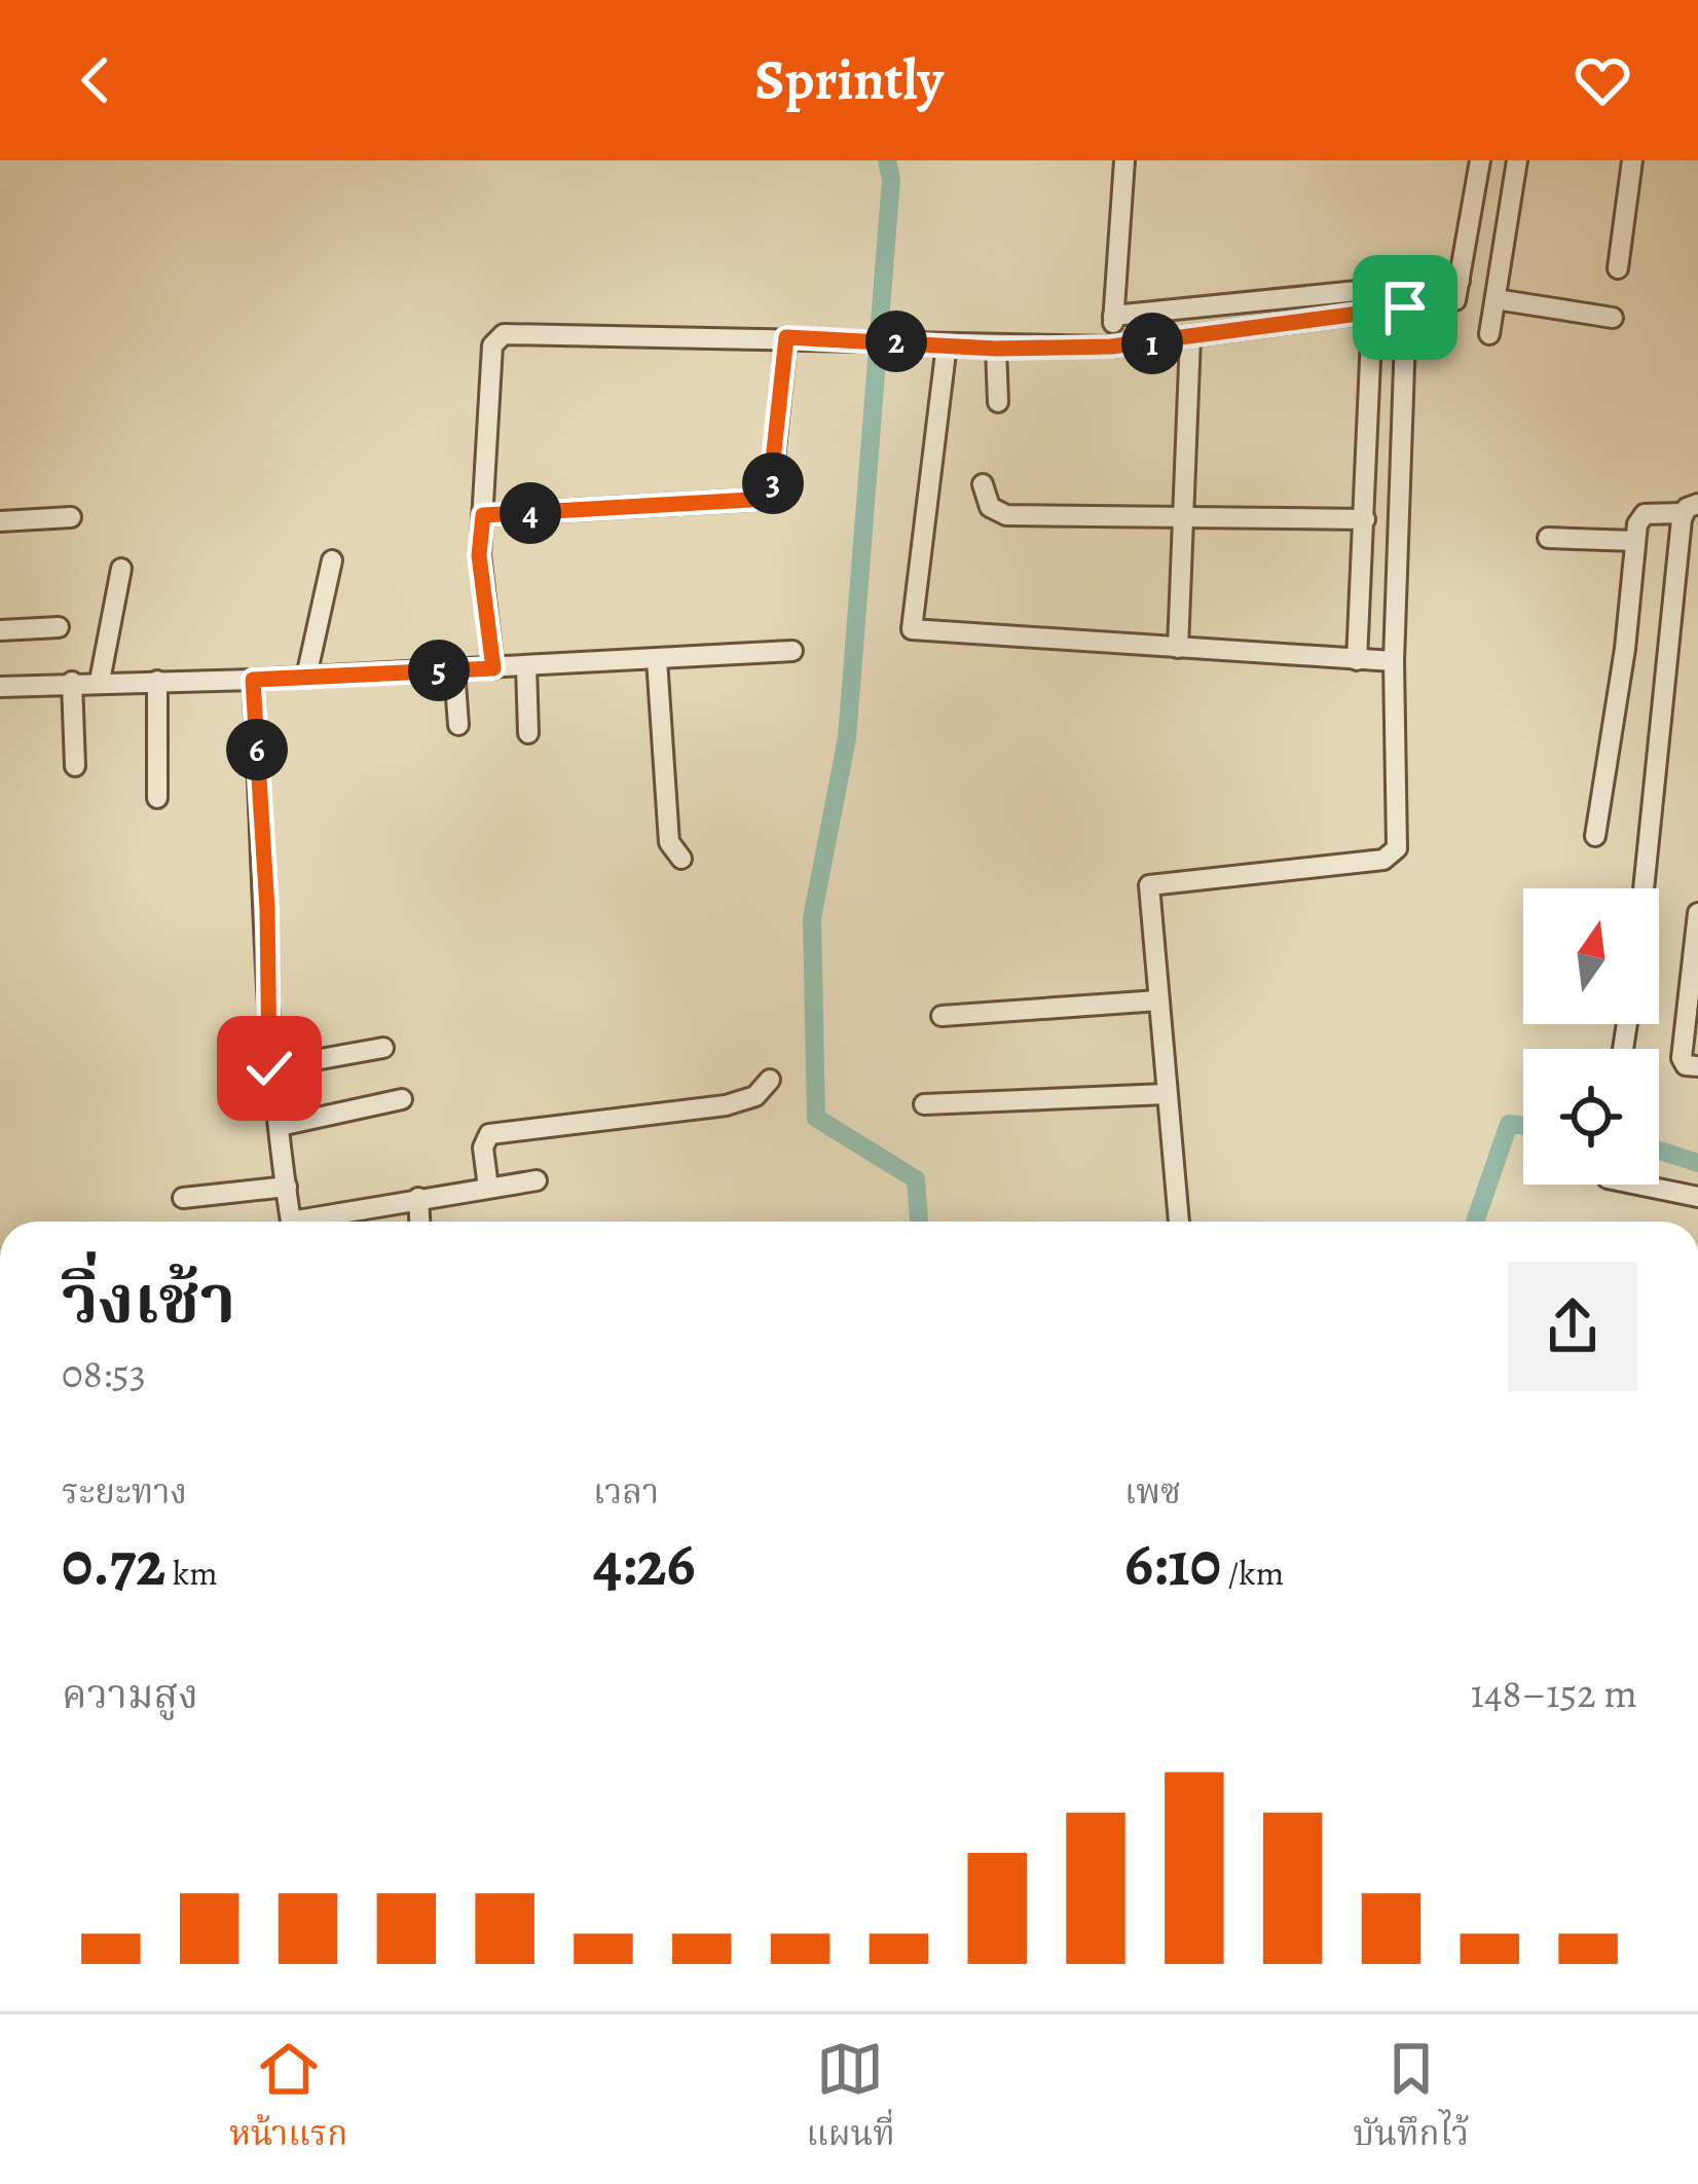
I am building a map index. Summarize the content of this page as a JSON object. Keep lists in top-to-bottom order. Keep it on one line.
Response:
{"north":"top","page":{"header":"Sprintly","pins":["2","1","3","4","5","6"],"heading":["วิ่งเช้า","08:53"],"stats":[["ระยะทาง","0.72 km"],["เวลา","4:26"],["เพซ","6:10 /km"]],"chart":["ความสูง","148–152 m"],"tabs":["หน้าแรก","แผนที่","บันทึกไว้"]}}
